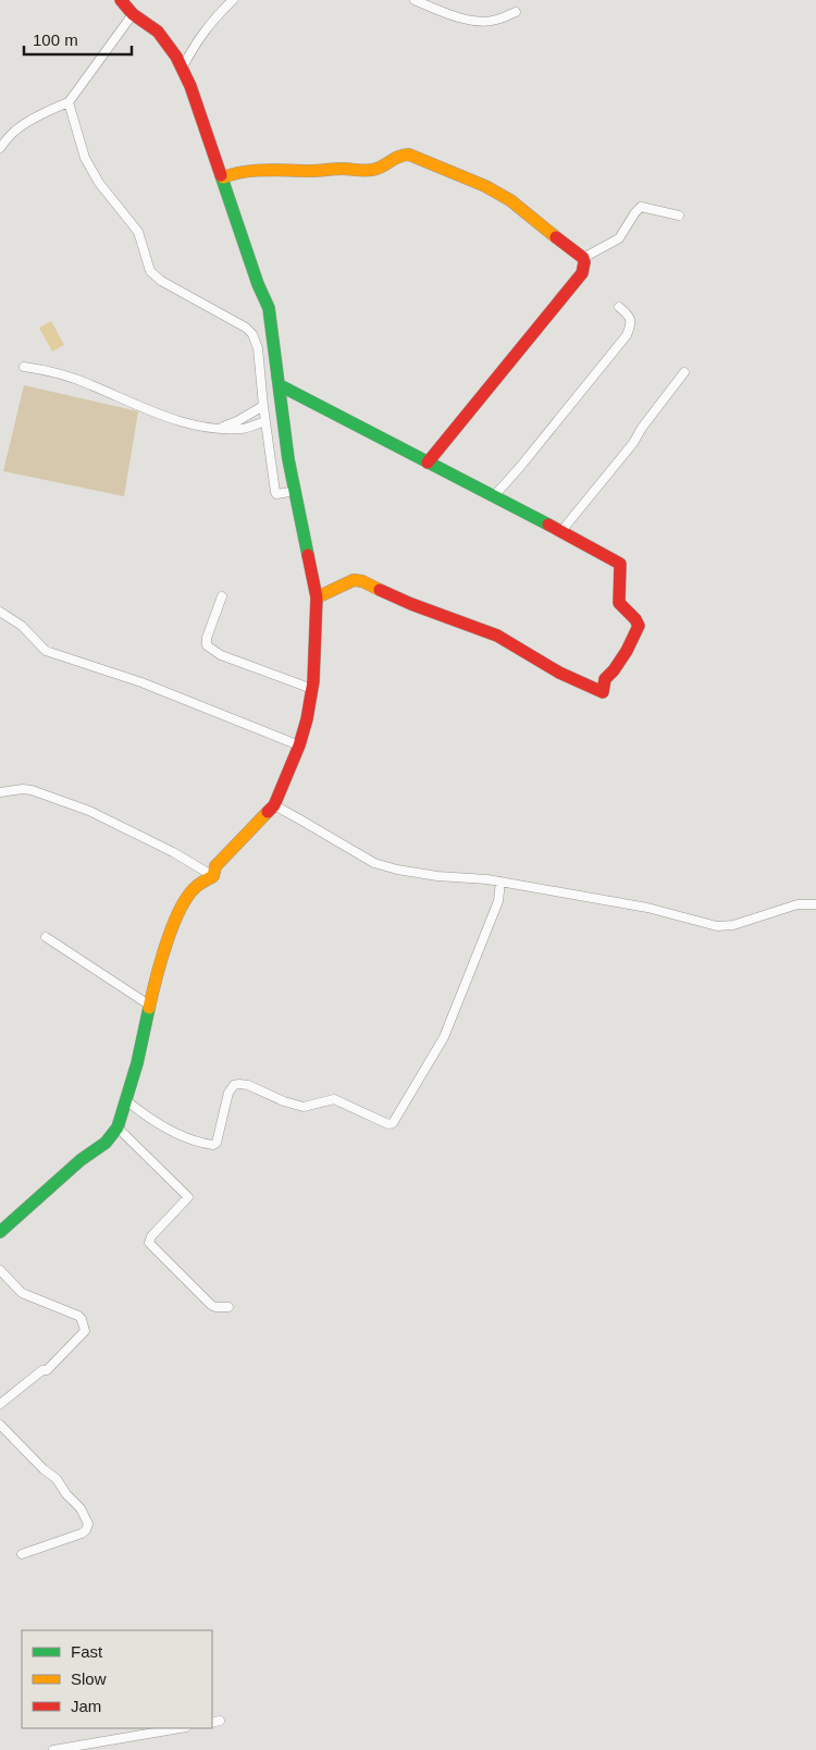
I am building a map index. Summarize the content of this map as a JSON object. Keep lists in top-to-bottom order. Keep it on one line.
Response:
{"legend":["Fast","Slow","Jam"],"scale_bar":"100 m"}
